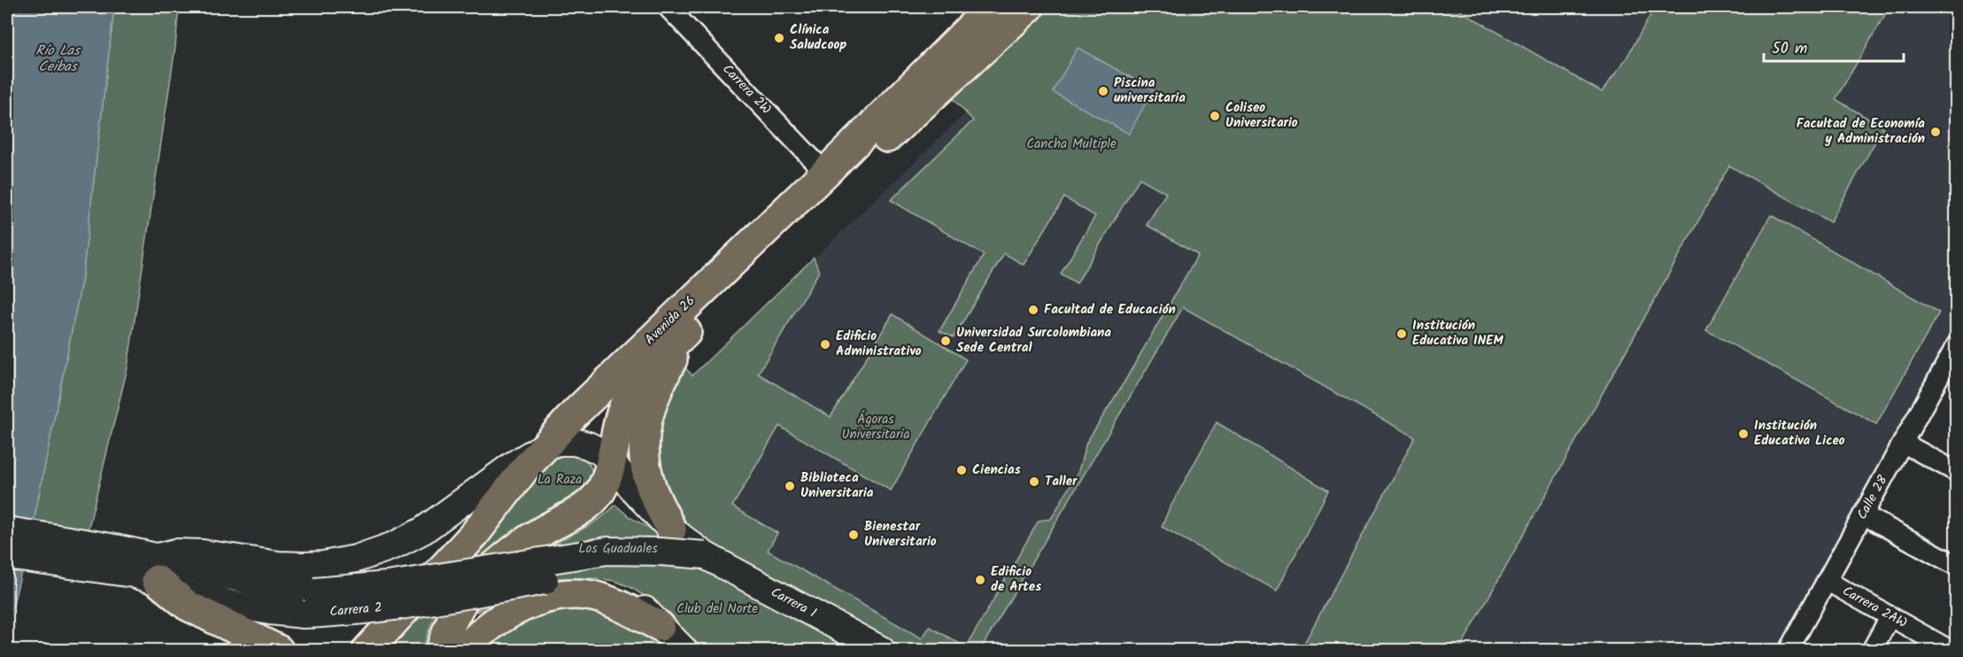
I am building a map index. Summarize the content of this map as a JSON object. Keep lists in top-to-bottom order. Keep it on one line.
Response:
{"streets":{"main road":["Avenida 26","Carrera 1","Carrera 2"],"street":["Carrera 2W","Calle 28","Carrera 2AW"]},"crossings":[["Carrera 2W","Avenida 26"],["Avenida 26","Carrera 1"],["Calle 28","Carrera 2AW"],["Carrera 1","Carrera 2"]],"water":["Río Las Ceibas"],"parks":["Cancha Multiple","Ágoras Universitaria","La Raza","Los Guaduales","Club del Norte"],"places":["Clínica Saludcoop","Piscina universitaria","Coliseo Universitario","Facultad de Economía y Administración","Facultad de Educación","Institución Educativa INEM","Universidad Surcolombiana Sede Central","Edificio Administrativo","Institución Educativa Liceo","Ciencias","Taller","Biblioteca Universitaria","Bienestar Universitario","Edificio de Artes"],"scale_bar":"50 m"}
